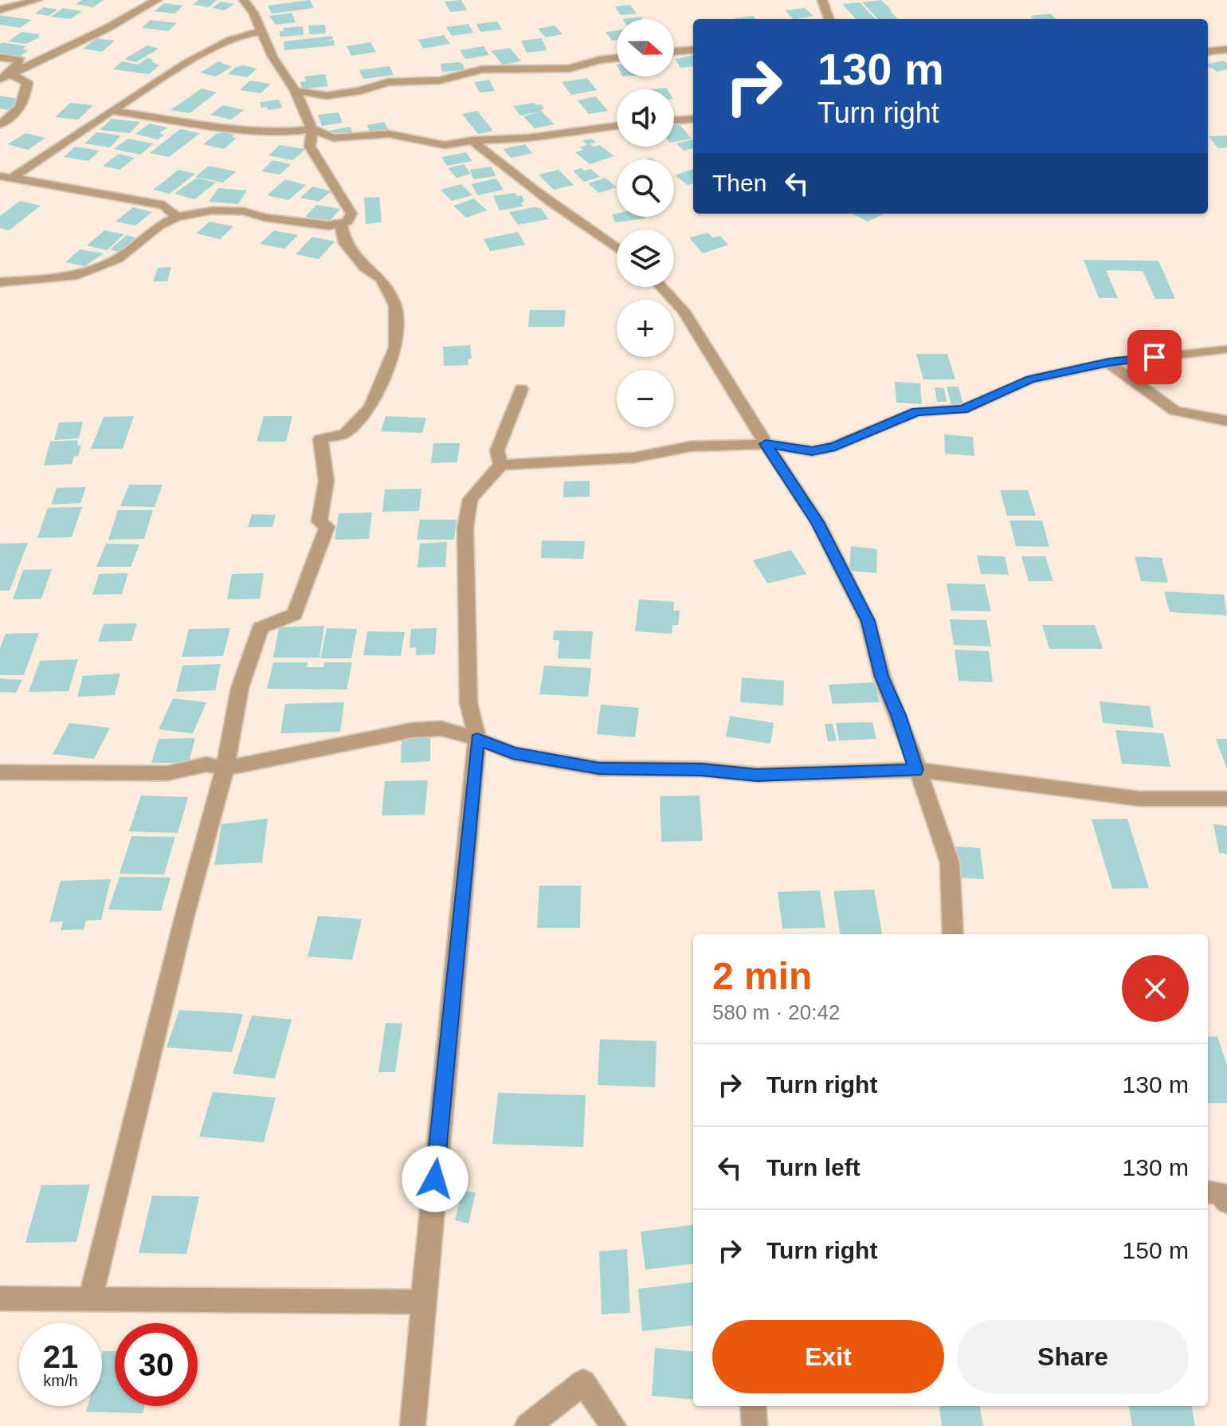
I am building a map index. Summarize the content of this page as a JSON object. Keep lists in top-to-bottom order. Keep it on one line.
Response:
{"north":"right","page":{"map_buttons":["+","−"],"turn":["130 m","Turn right"],"then":"Then","heading":["2 min","580 m · 20:42"],"list":[{"name":"Turn right","value":"130 m"},{"name":"Turn left","value":"130 m"},{"name":"Turn right","value":"150 m"}],"buttons":["Exit","Share"],"speed":"21 km/h","limit":"30"}}
